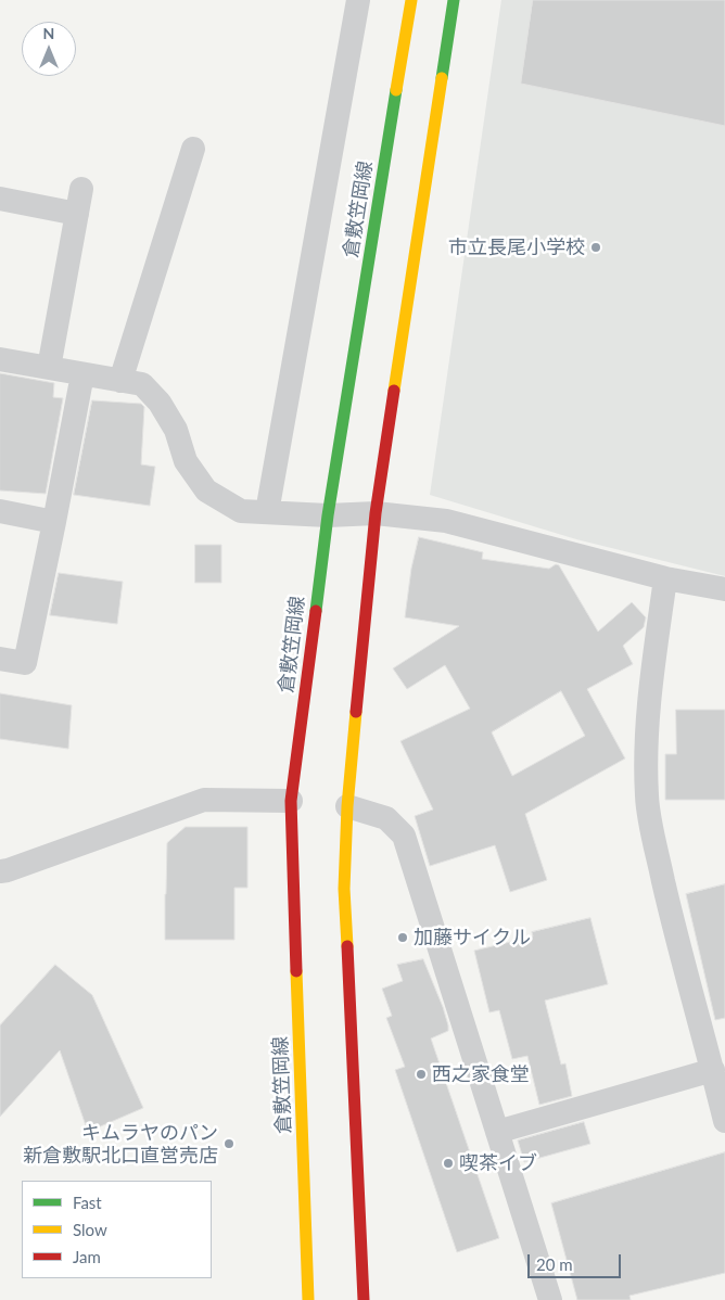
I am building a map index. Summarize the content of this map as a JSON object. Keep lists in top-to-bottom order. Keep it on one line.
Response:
{"streets":{"main road":["倉敷笠岡線"]},"places":["市立長尾小学校","加藤サイクル","西之家食堂","キムラヤのパン 新倉敷駅北口直営売店","喫茶イブ"],"legend":["Fast","Slow","Jam"],"scale_bar":"20 m","north":"top"}
